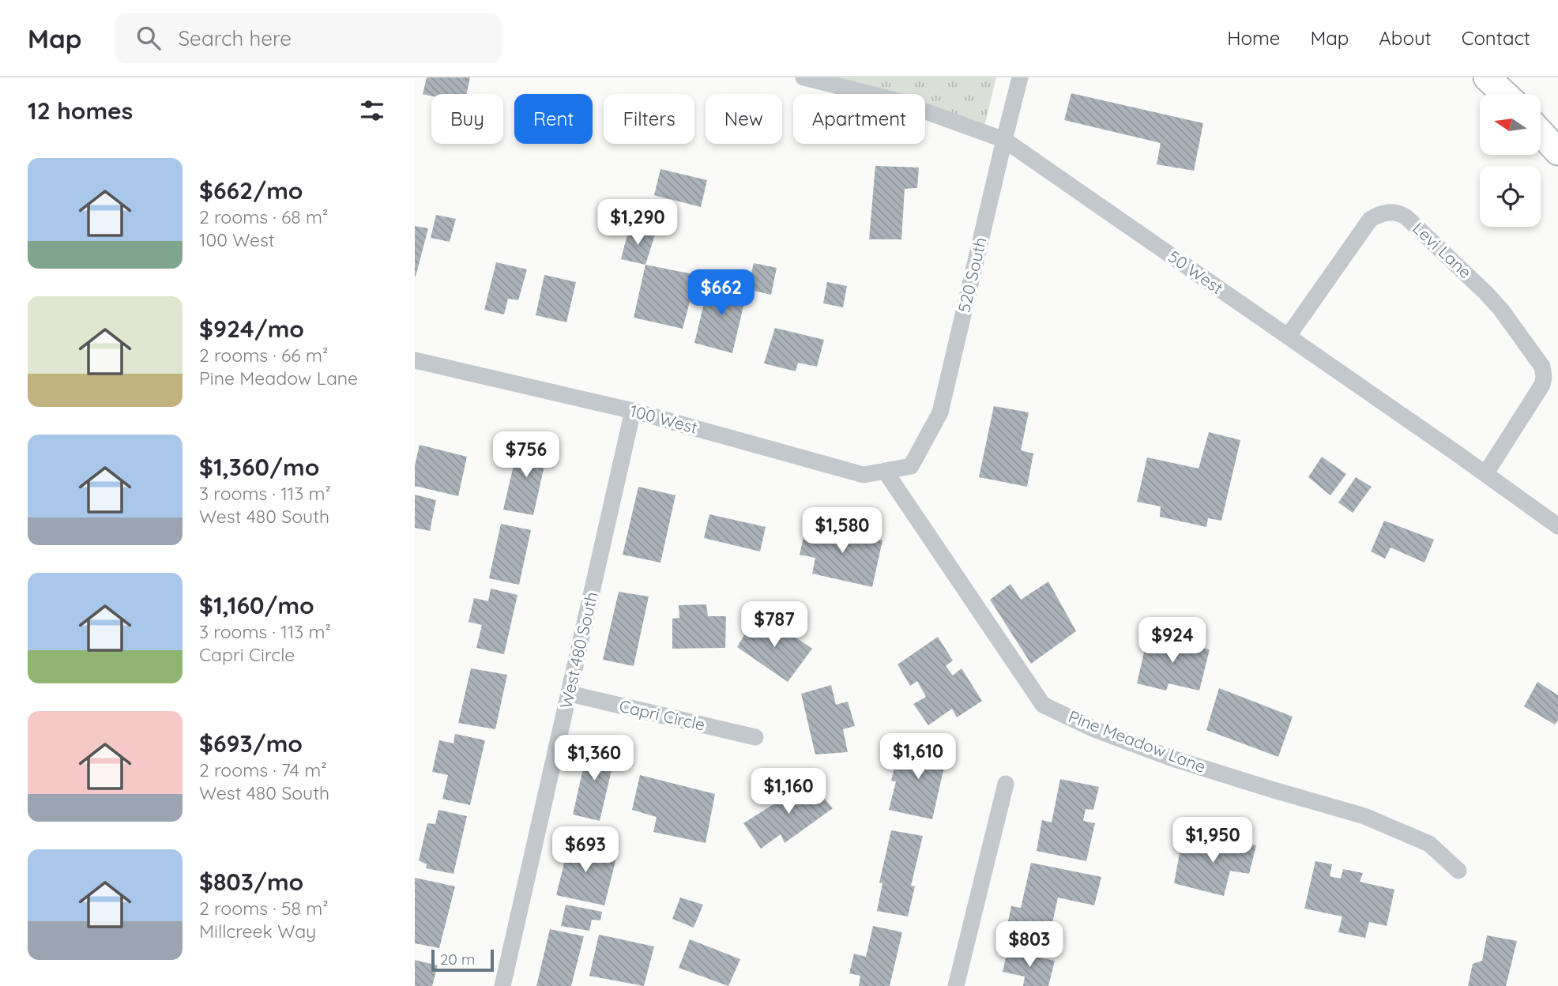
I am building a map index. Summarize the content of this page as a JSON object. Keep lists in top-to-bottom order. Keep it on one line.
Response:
{"streets":{"street":["Levi Lane","50 West","520 South","100 West","West 480 South","Capri Circle","Pine Meadow Lane"]},"crossings":[["Levi Lane","50 West"],["50 West","520 South"],["520 South","100 West"],["100 West","West 480 South"],["100 West","Pine Meadow Lane"],["West 480 South","Capri Circle"]],"scale_bar":"20 m","north":"left","page":{"header":"Map","search":"Search here","nav":["Home","Map","About","Contact"],"heading":"12 homes","chip":["Buy","Rent","Filters","New","Apartment"],"list":[{"name":"$662/mo","note":"2 rooms · 68 m² · 100 West"},{"name":"$924/mo","note":"2 rooms · 66 m² · Pine Meadow Lane"},{"name":"$1,360/mo","note":"3 rooms · 113 m² · West 480 South"},{"name":"$1,160/mo","note":"3 rooms · 113 m² · Capri Circle"},{"name":"$693/mo","note":"2 rooms · 74 m² · West 480 South"},{"name":"$803/mo","note":"2 rooms · 58 m² · Millcreek Way"}],"price":["$1,290","$662","$756","$1,580","$787","$924","$1,610","$1,360","$1,160","$1,950","$693","$803"],"scale":"20 m"}}
